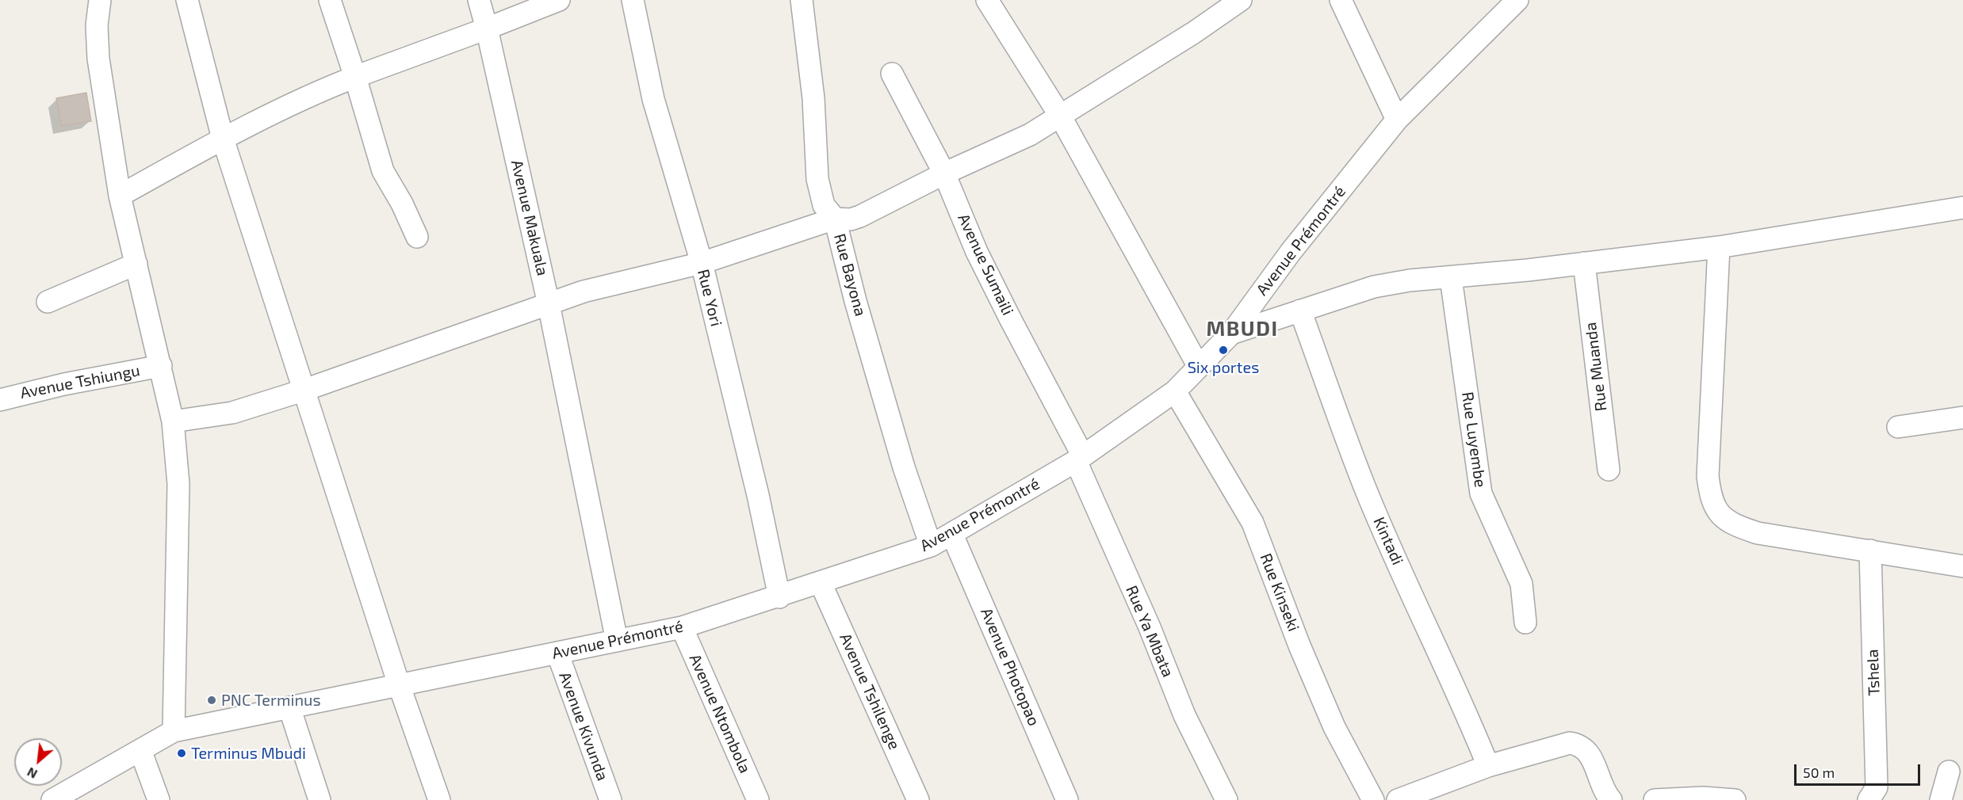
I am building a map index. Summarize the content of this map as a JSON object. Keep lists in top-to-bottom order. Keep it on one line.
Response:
{"streets":{"street":["Avenue Makuala","Avenue Prémontré","Avenue Sumaili","Rue Bayona","Rue Yori","Rue Muanda","Avenue Tshiungu","Rue Luyembe","Kintadi","Rue Kinseki","Rue Ya Mbata","Avenue Photopao","Tshela","Avenue Tshilenge","Avenue Ntombola","Avenue Kivunda"]},"crossings":[["Avenue Makuala","Avenue Prémontré"],["Avenue Prémontré","Avenue Sumaili"],["Avenue Prémontré","Rue Bayona"],["Avenue Prémontré","Rue Yori"],["Avenue Prémontré","Rue Kinseki"],["Avenue Prémontré","Rue Ya Mbata"],["Avenue Prémontré","Avenue Photopao"],["Avenue Prémontré","Avenue Tshilenge"],["Avenue Prémontré","Avenue Ntombola"],["Avenue Prémontré","Avenue Kivunda"],["Avenue Sumaili","Rue Ya Mbata"]],"districts":["MBUDI"],"places":["Six portes","PNC Terminus","Terminus Mbudi"],"scale_bar":"50 m","north":"bottom left"}
